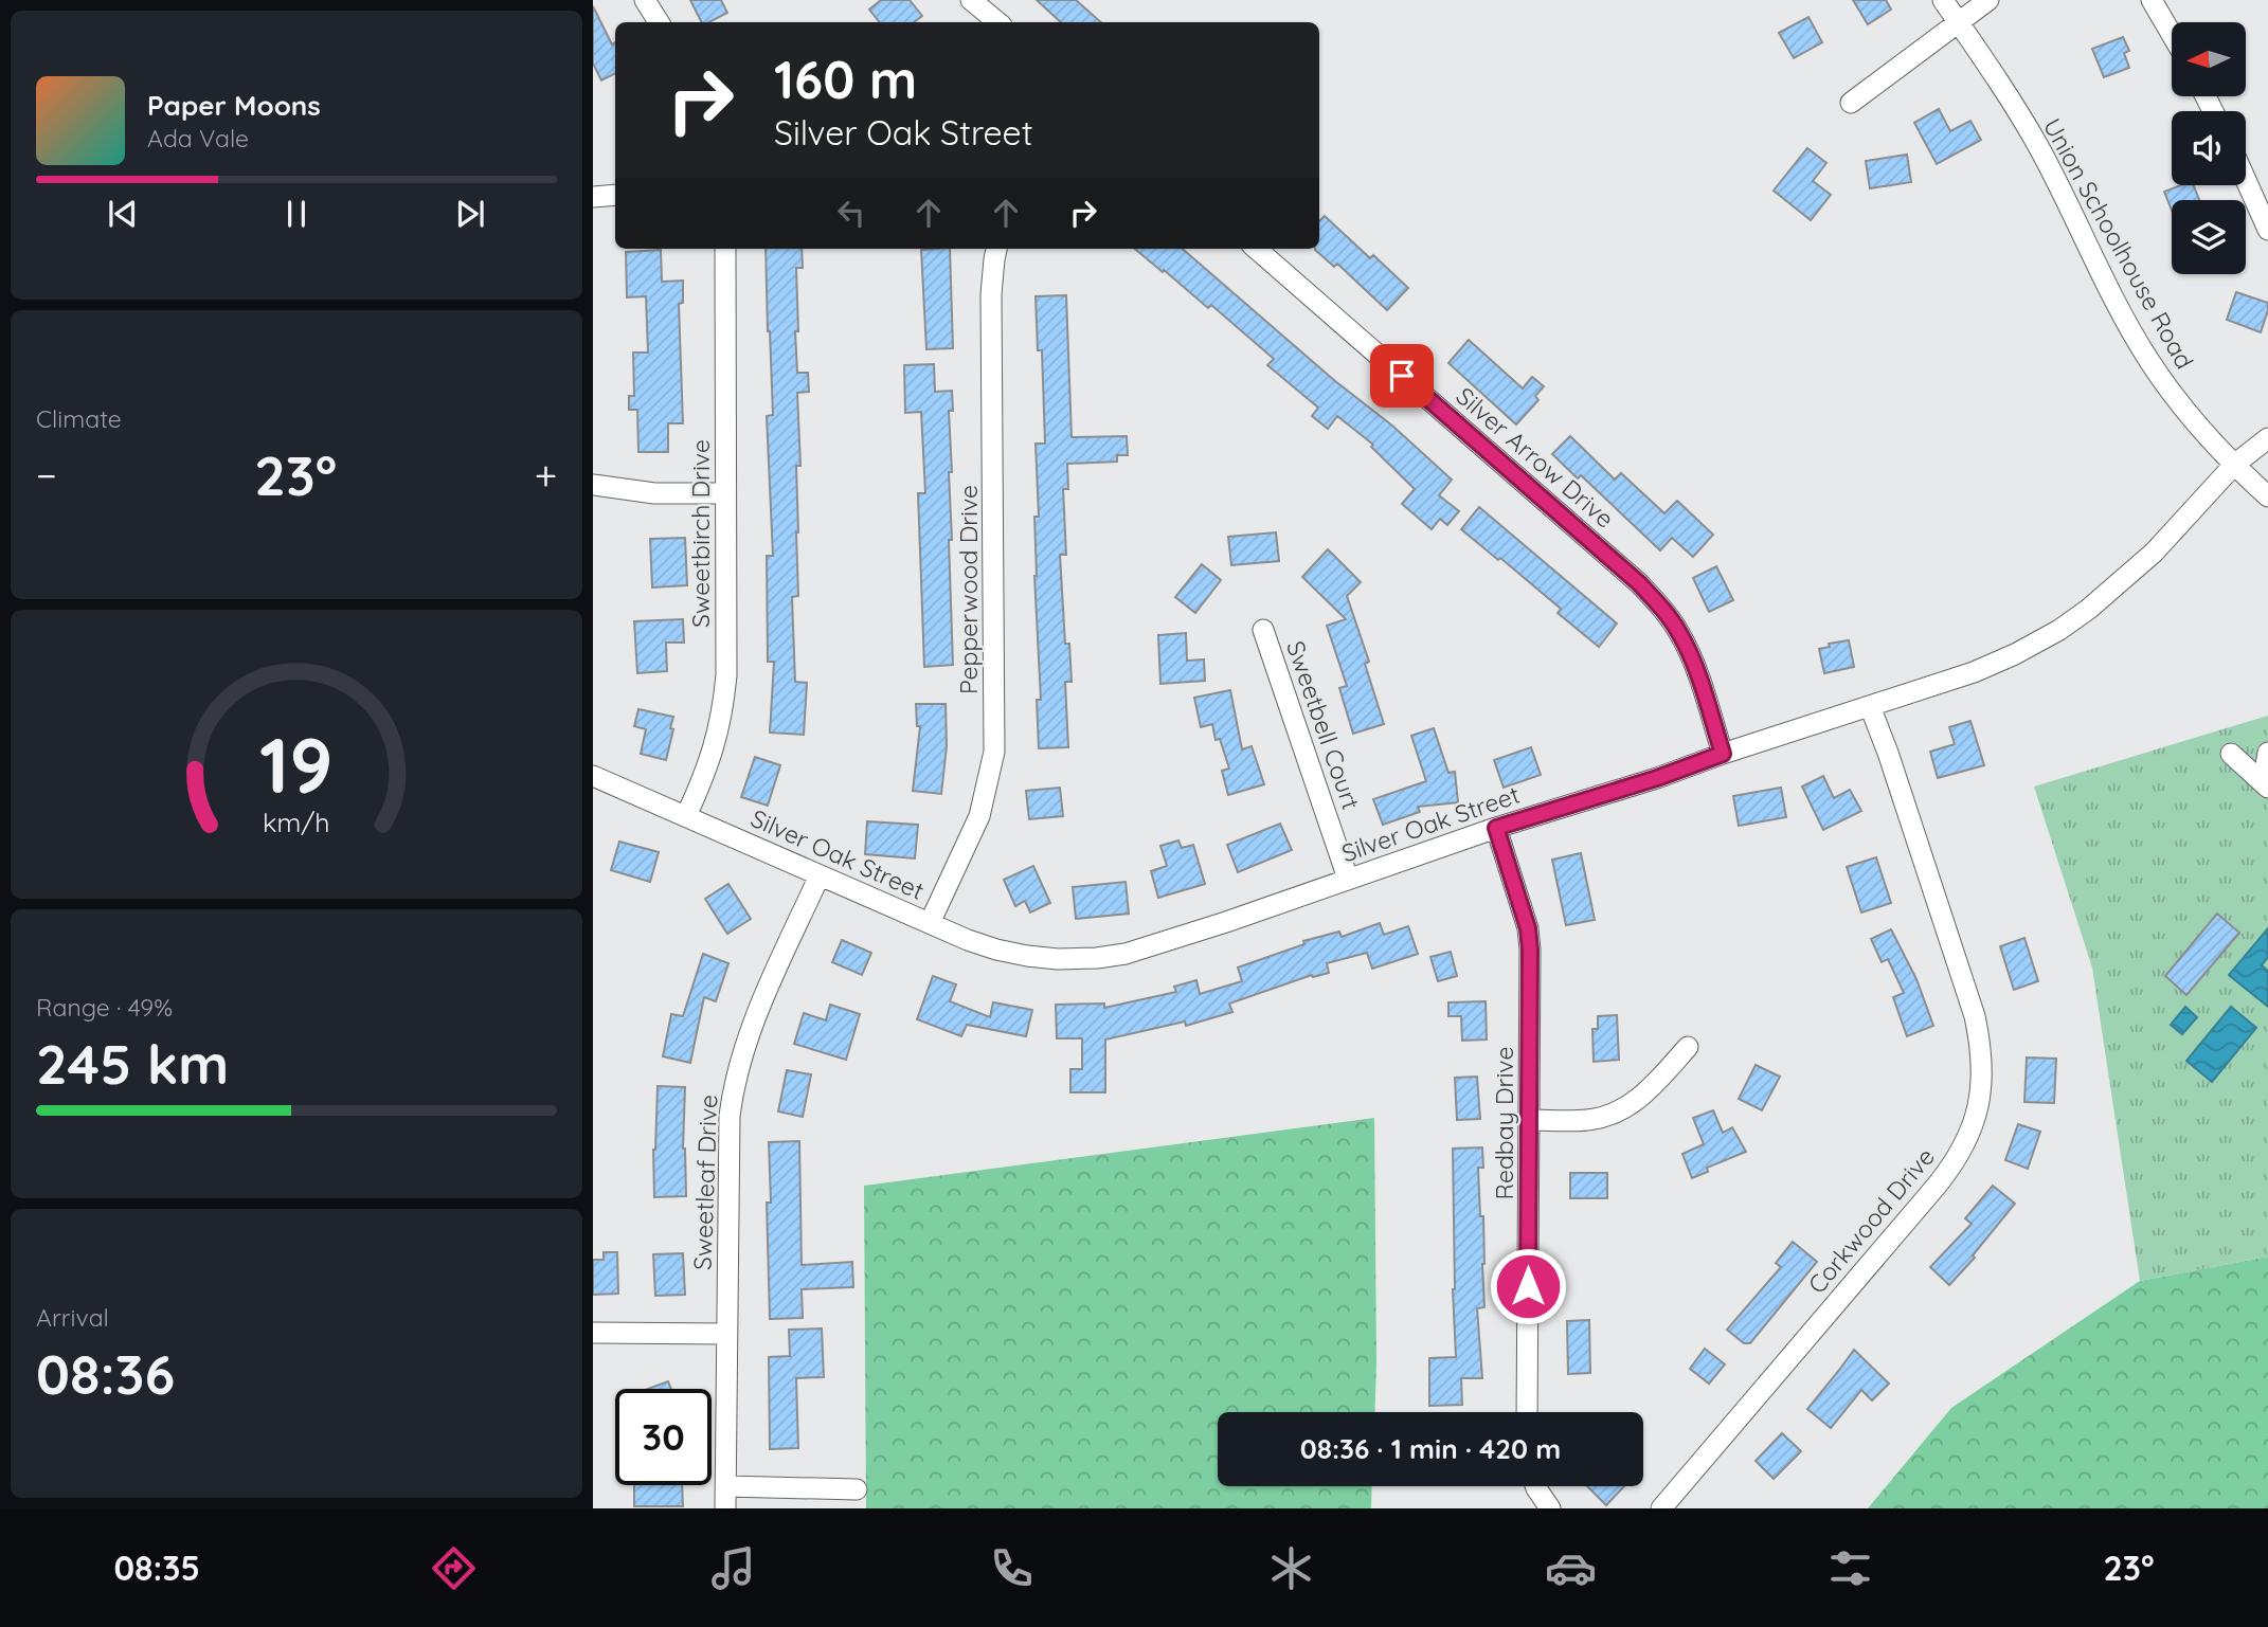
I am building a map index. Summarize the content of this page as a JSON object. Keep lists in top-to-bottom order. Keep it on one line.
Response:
{"streets":{"street":["Union Schoolhouse Road","Silver Arrow Drive","Sweetbirch Drive","Pepperwood Drive","Sweetbell Court","Silver Oak Street","Redbay Drive","Sweetleaf Drive","Corkwood Drive"]},"crossings":[["Union Schoolhouse Road","Silver Oak Street"],["Silver Arrow Drive","Silver Oak Street"],["Sweetbirch Drive","Silver Oak Street"],["Pepperwood Drive","Silver Oak Street"],["Sweetbell Court","Silver Oak Street"],["Silver Oak Street","Redbay Drive"],["Silver Oak Street","Sweetleaf Drive"],["Silver Oak Street","Corkwood Drive"]],"north":"left","page":{"turn":["160 m","Silver Oak Street"],"song":["Paper Moons","Ada Vale"],"tile":["Climate",["Range · 49%","245 km"],["Arrival","08:36"]],"heat":["−","23°","+"],"limit":"30","trip":"08:36 · 1 min · 420 m","tabs":["08:35","23°"],"gauge":["19","km/h"]}}
